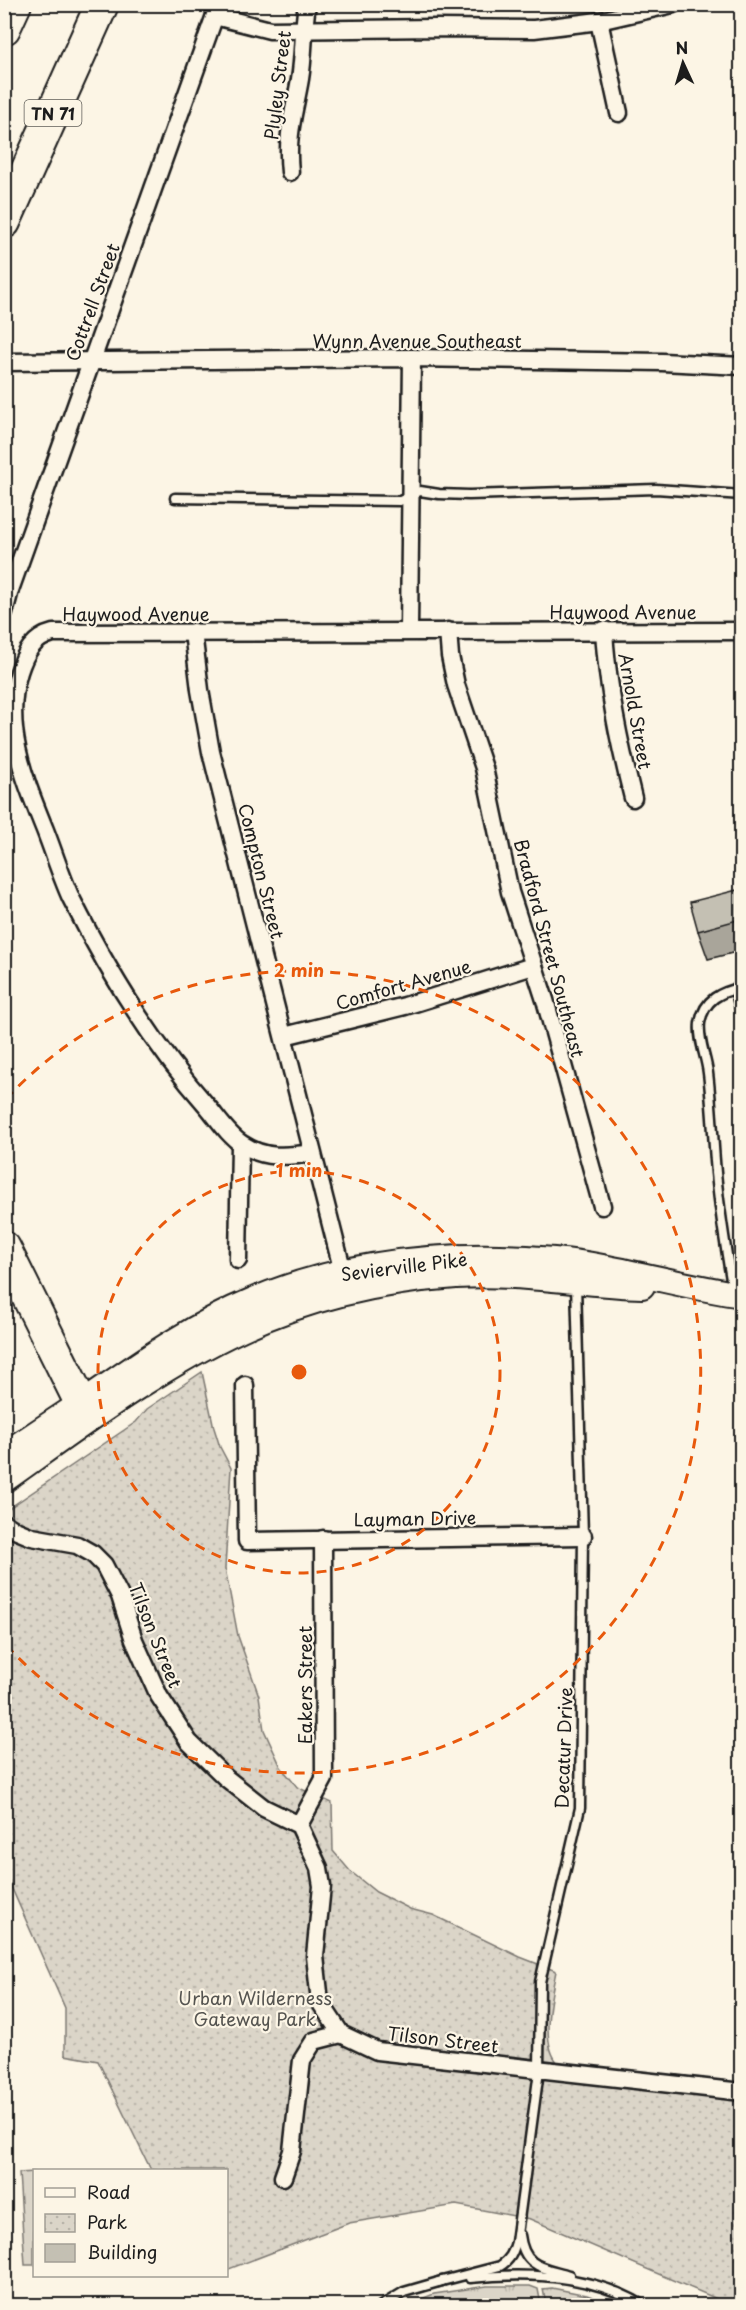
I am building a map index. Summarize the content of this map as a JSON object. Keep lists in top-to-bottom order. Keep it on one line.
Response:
{"streets":{"highway":["TN 71"],"street":["Plyley Street","Cottrell Street","Wynn Avenue Southeast","Haywood Avenue","Arnold Street","Compton Street","Bradford Street Southeast","Comfort Avenue","Sevierville Pike","Layman Drive","Tilson Street","Eakers Street"],"lane":["Decatur Drive"]},"crossings":[["Cottrell Street","Wynn Avenue Southeast"],["Haywood Avenue","Arnold Street"],["Haywood Avenue","Compton Street"],["Haywood Avenue","Bradford Street Southeast"],["Compton Street","Comfort Avenue"],["Compton Street","Sevierville Pike"],["Bradford Street Southeast","Comfort Avenue"],["Sevierville Pike","Decatur Drive"],["Layman Drive","Eakers Street"],["Layman Drive","Decatur Drive"],["Tilson Street","Eakers Street"],["Tilson Street","Decatur Drive"]],"parks":["Urban Wilderness Gateway Park"],"legend":["Road","Park","Building"],"north":"top","rings":["2 min","1 min"]}
